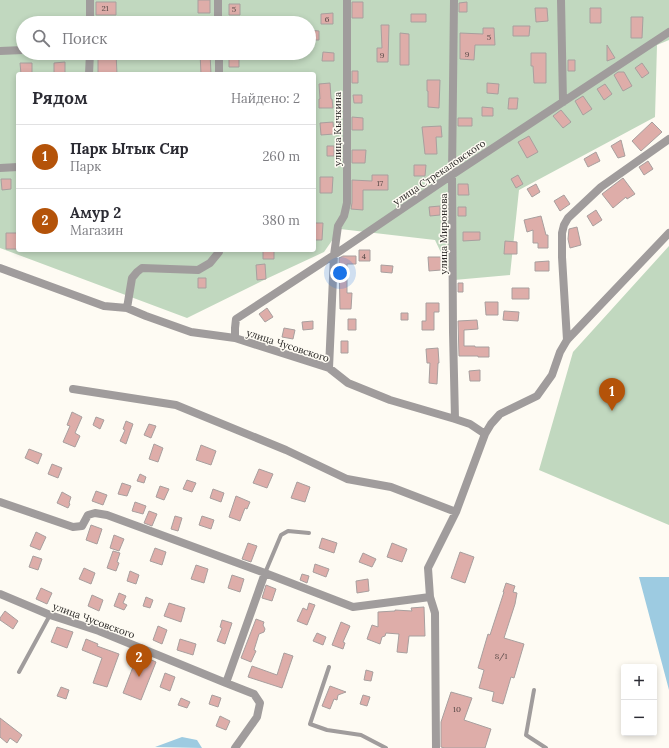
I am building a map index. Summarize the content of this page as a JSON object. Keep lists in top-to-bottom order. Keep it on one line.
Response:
{"streets":{"street":["улица Кычкина","улица Стрекаловского","улица Миронова","улица Чусовского"]},"crossings":[["улица Кычкина","улица Стрекаловского"],["улица Кычкина","улица Чусовского"],["улица Стрекаловского","улица Миронова"],["улица Стрекаловского","улица Чусовского"],["улица Миронова","улица Чусовского"]],"house_numbers":["21","5","6","5","9","9","17","4","8/1","10"],"page":{"search":"Поиск","heading":["Рядом","Найдено: 2"],"list":[{"mark":"1","name":"Парк Ытык Сир","note":"Парк","value":"260 m"},{"mark":"2","name":"Амур 2","note":"Магазин","value":"380 m"}],"pins":["1","2"],"map_buttons":["+","−"]}}
